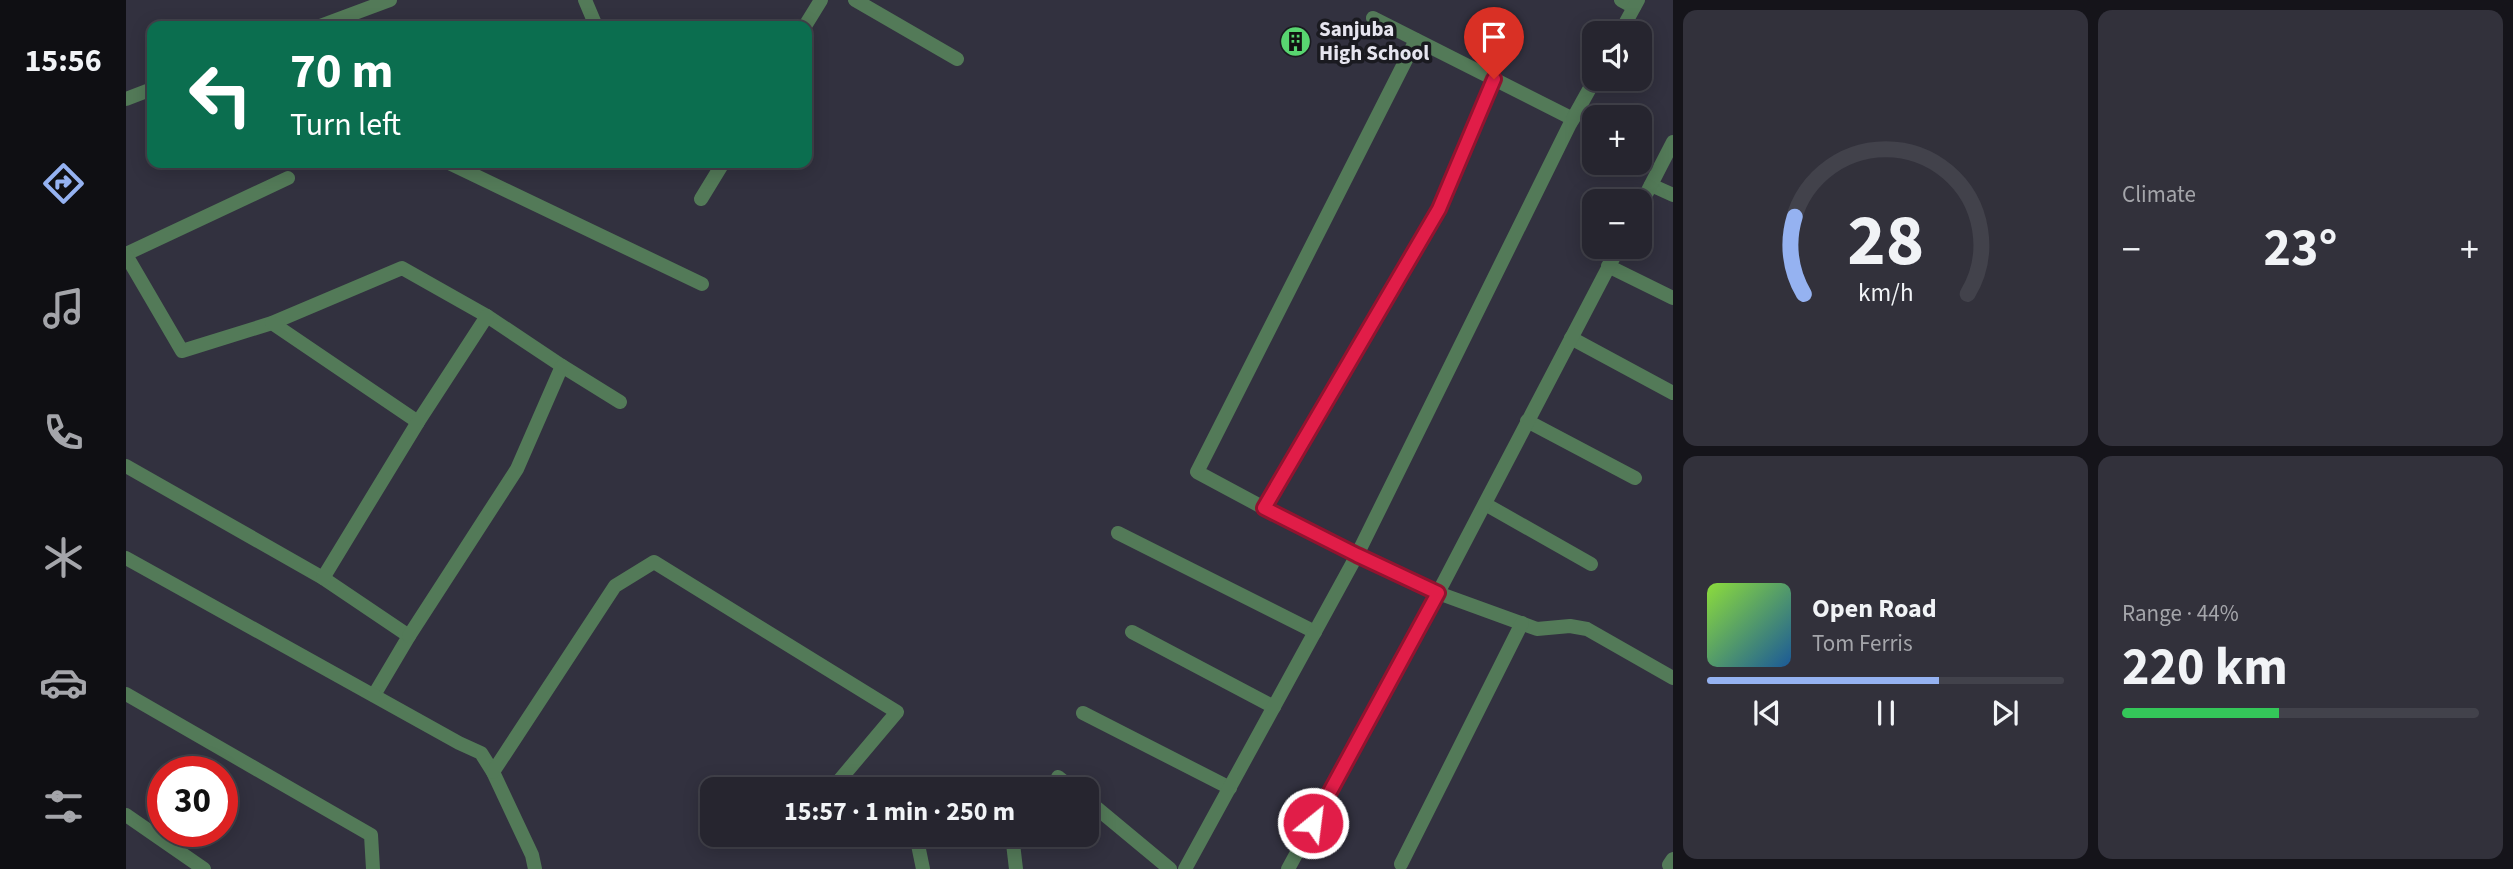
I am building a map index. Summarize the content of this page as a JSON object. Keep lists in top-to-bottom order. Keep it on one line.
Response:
{"places":{"building":["Sanjuba High School"]},"page":{"tabs":"15:56","tile":["Climate",["Range · 44%","220 km"]],"map_buttons":["+","−"],"turn":["70 m","Turn left"],"heat":["−","23°","+"],"song":["Open Road","Tom Ferris"],"limit":"30","trip":"15:57 · 1 min · 250 m","gauge":["28","km/h"]}}
